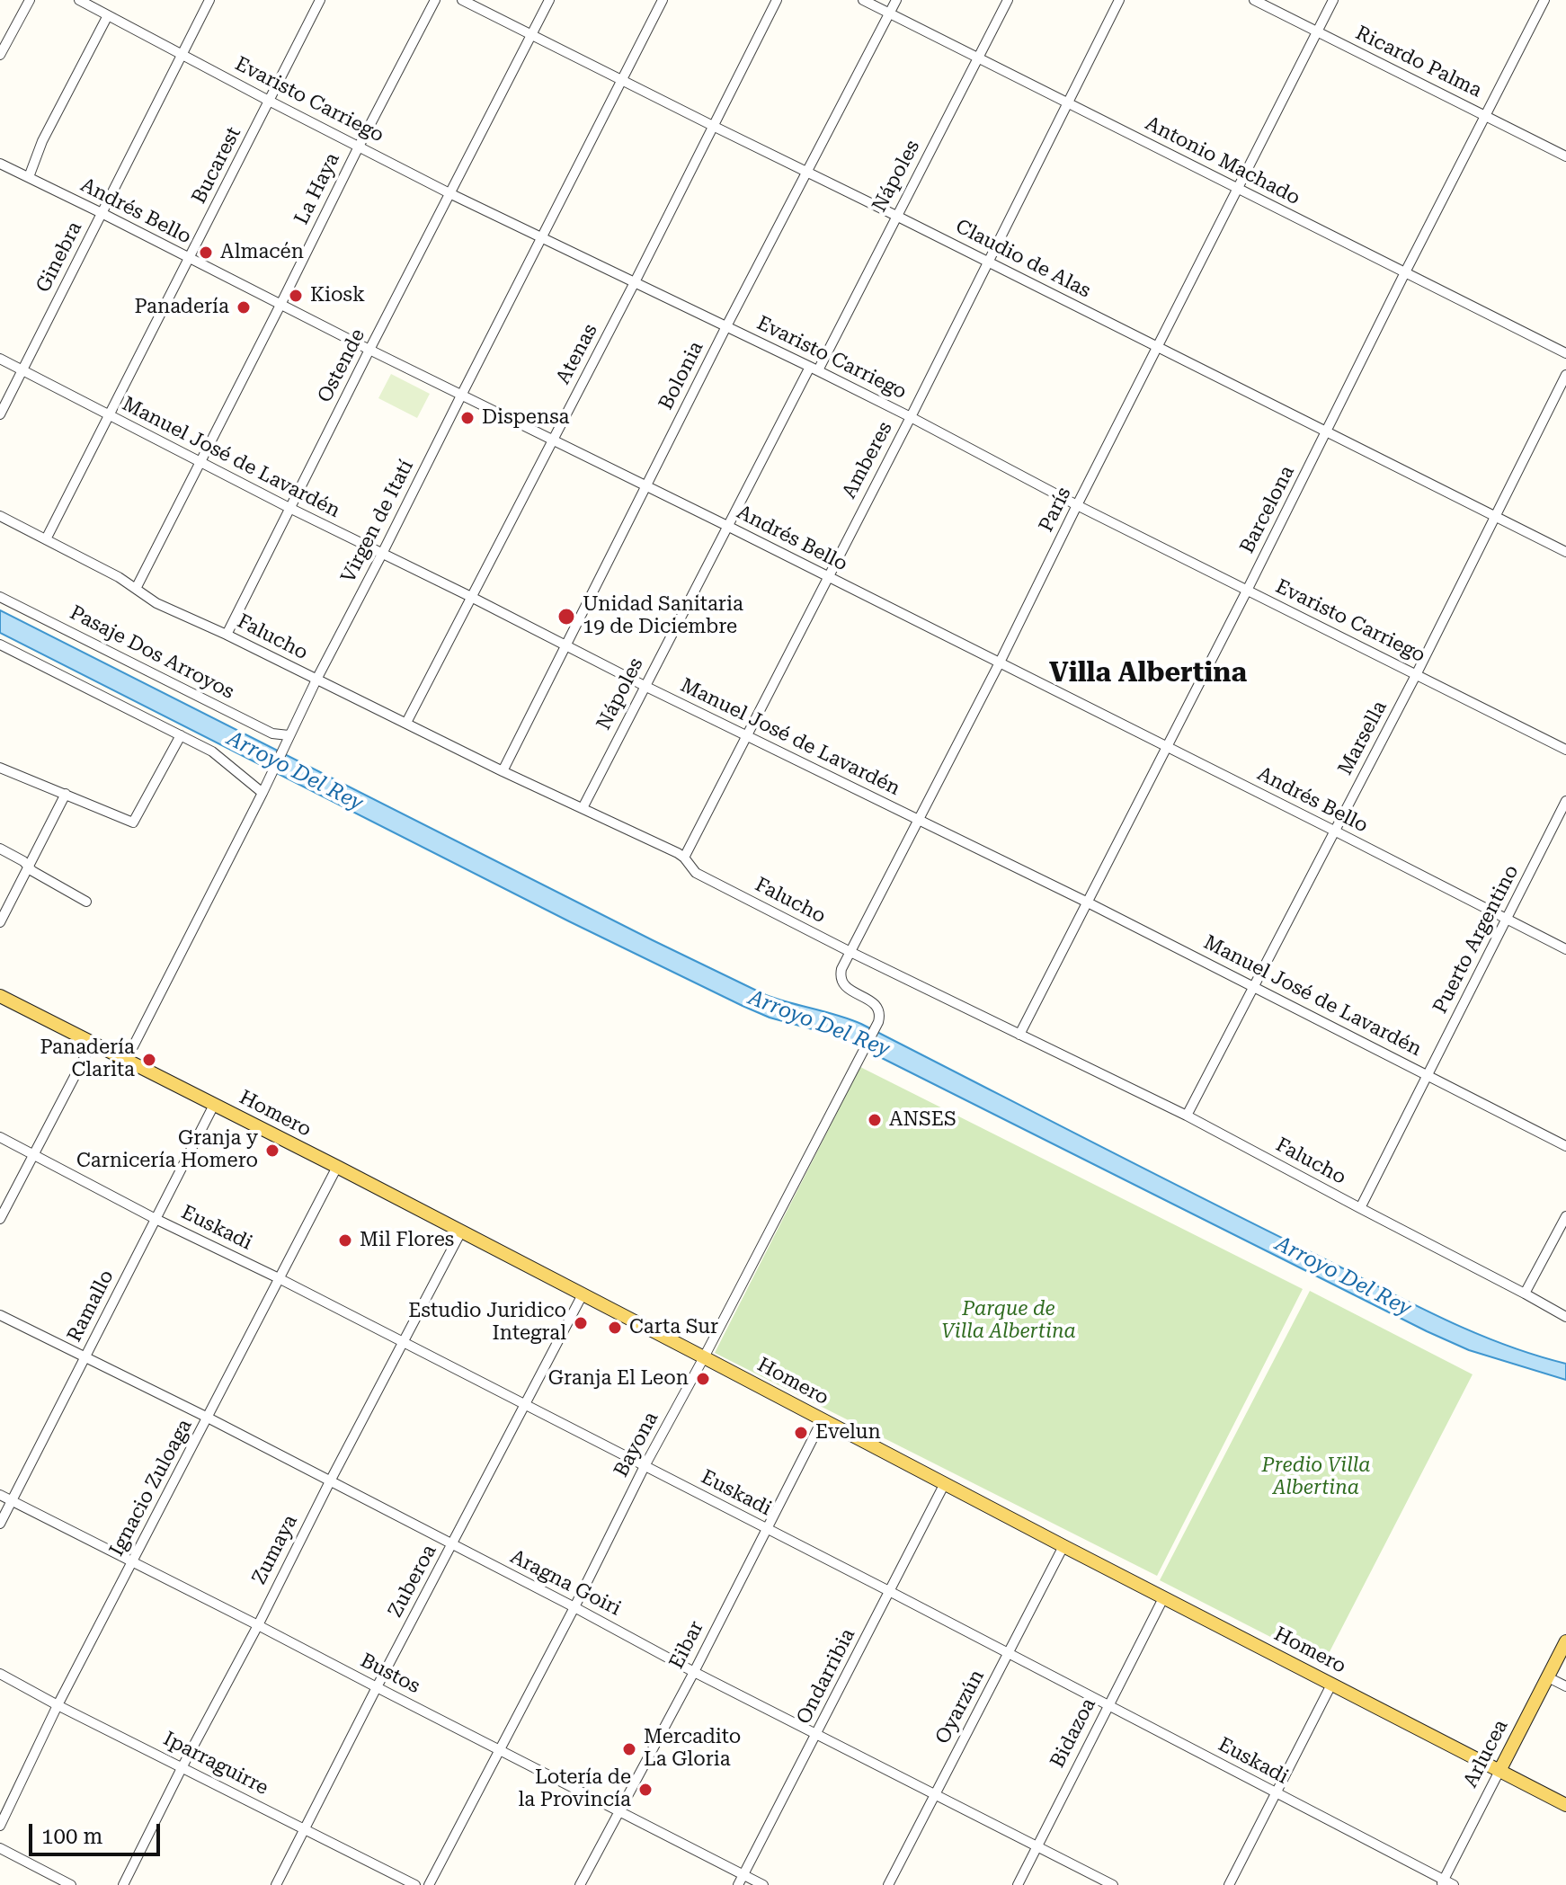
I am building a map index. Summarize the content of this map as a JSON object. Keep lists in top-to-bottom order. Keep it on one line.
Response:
{"streets":{"main road":["Homero","Arlucea"],"street":["Ricardo Palma","Evaristo Carriego","Antonio Machado","Bucarest","Nápoles","La Haya","Andrés Bello","Ginebra","Claudio de Alas","Atenas","Ostende","Bolonia","Manuel José de Lavardén","Amberes","París","Barcelona","Virgen de Itatí","Falucho","Pasaje Dos Arroyos","Marsella","Puerto Argentino","Euskadi","Ramallo","Bayona","Ignacio Zuloaga","Zumaya","Zuberoa","Aragna Goiri","Eibar","Bustos","Ondarribia","Oyarzún","Bidazoa","Iparraguirre"]},"crossings":[["Ricardo Palma","París"],["Ricardo Palma","Barcelona"],["Evaristo Carriego","Bucarest"],["Evaristo Carriego","Nápoles"],["Evaristo Carriego","La Haya"],["Evaristo Carriego","Ginebra"],["Evaristo Carriego","Atenas"],["Evaristo Carriego","Ostende"],["Evaristo Carriego","Bolonia"],["Evaristo Carriego","Amberes"],["Evaristo Carriego","París"],["Evaristo Carriego","Barcelona"],["Evaristo Carriego","Virgen de Itatí"],["Evaristo Carriego","Marsella"],["Antonio Machado","Nápoles"],["Antonio Machado","Bolonia"],["Antonio Machado","Amberes"],["Antonio Machado","París"],["Antonio Machado","Barcelona"],["Bucarest","Andrés Bello"],["Bucarest","Manuel José de Lavardén"],["Bucarest","Falucho"],["Nápoles","Andrés Bello"],["Nápoles","Claudio de Alas"],["Nápoles","Manuel José de Lavardén"],["Nápoles","Falucho"],["La Haya","Andrés Bello"],["La Haya","Manuel José de Lavardén"],["La Haya","Falucho"],["Andrés Bello","Ginebra"],["Andrés Bello","Atenas"],["Andrés Bello","Ostende"],["Andrés Bello","Bolonia"],["Andrés Bello","Amberes"],["Andrés Bello","París"],["Andrés Bello","Barcelona"],["Andrés Bello","Virgen de Itatí"],["Andrés Bello","Marsella"],["Andrés Bello","Puerto Argentino"],["Ginebra","Manuel José de Lavardén"],["Claudio de Alas","Atenas"],["Claudio de Alas","Ostende"],["Claudio de Alas","Bolonia"],["Claudio de Alas","Amberes"],["Claudio de Alas","París"],["Claudio de Alas","Barcelona"],["Claudio de Alas","Virgen de Itatí"],["Claudio de Alas","Marsella"],["Atenas","Manuel José de Lavardén"],["Atenas","Falucho"],["Ostende","Manuel José de Lavardén"],["Ostende","Falucho"],["Bolonia","Manuel José de Lavardén"],["Bolonia","Falucho"],["Manuel José de Lavardén","Amberes"],["Manuel José de Lavardén","París"],["Manuel José de Lavardén","Barcelona"],["Manuel José de Lavardén","Virgen de Itatí"],["Manuel José de Lavardén","Marsella"],["Manuel José de Lavardén","Puerto Argentino"],["Amberes","Falucho"],["París","Falucho"],["París","Bayona"],["Barcelona","Falucho"],["Virgen de Itatí","Falucho"],["Virgen de Itatí","Pasaje Dos Arroyos"],["Virgen de Itatí","Homero"],["Falucho","Marsella"],["Falucho","Puerto Argentino"],["Homero","Ramallo"],["Homero","Bayona"],["Homero","Ignacio Zuloaga"],["Homero","Zumaya"],["Homero","Zuberoa"],["Homero","Eibar"],["Homero","Ondarribia"],["Homero","Oyarzún"],["Homero","Bidazoa"],["Homero","Arlucea"],["Euskadi","Ramallo"],["Euskadi","Bayona"],["Euskadi","Ignacio Zuloaga"],["Euskadi","Zumaya"],["Euskadi","Zuberoa"],["Euskadi","Eibar"],["Euskadi","Ondarribia"],["Euskadi","Oyarzún"],["Euskadi","Bidazoa"],["Euskadi","Arlucea"],["Ramallo","Aragna Goiri"],["Ramallo","Bustos"],["Bayona","Aragna Goiri"],["Bayona","Bustos"],["Ignacio Zuloaga","Aragna Goiri"],["Ignacio Zuloaga","Bustos"],["Ignacio Zuloaga","Iparraguirre"],["Zumaya","Aragna Goiri"],["Zumaya","Bustos"],["Zumaya","Iparraguirre"],["Zuberoa","Aragna Goiri"],["Zuberoa","Bustos"],["Zuberoa","Iparraguirre"],["Aragna Goiri","Eibar"],["Aragna Goiri","Ondarribia"],["Aragna Goiri","Oyarzún"],["Aragna Goiri","Bidazoa"],["Eibar","Bustos"],["Bustos","Ondarribia"]],"districts":["Villa Albertina"],"water":["Arroyo Del Rey"],"parks":["Parque de Villa Albertina","Predio Villa Albertina"],"places":["Almacén","Kiosk","Panadería","Dispensa","Unidad Sanitaria 19 de Diciembre","Panadería Clarita","ANSES","Granja y Carnicería Homero","Mil Flores","Estudio Juridico Integral","Carta Sur","Granja El Leon","Evelun","Mercadito La Gloria","Lotería de la Provincía"],"scale_bar":"100 m"}
